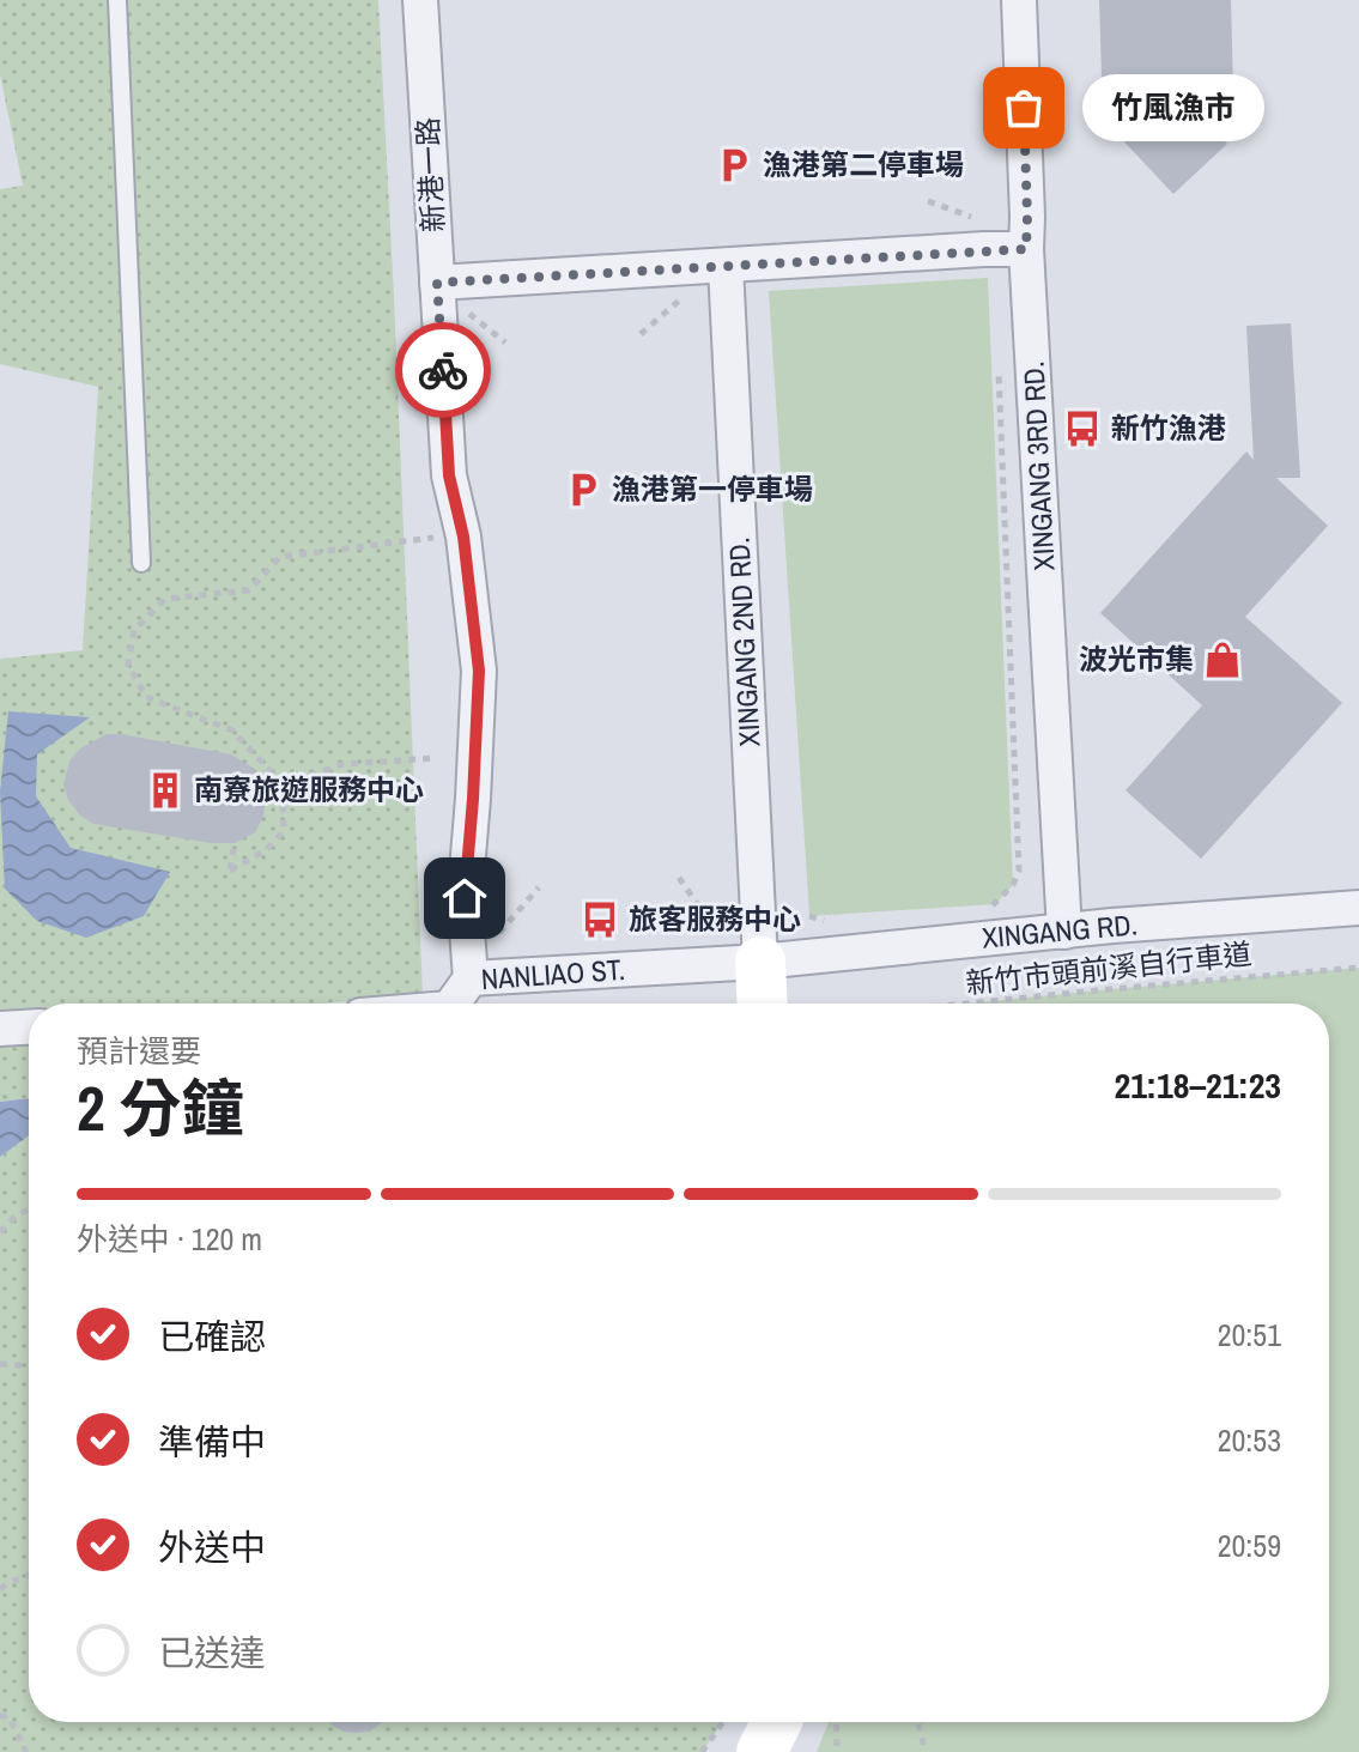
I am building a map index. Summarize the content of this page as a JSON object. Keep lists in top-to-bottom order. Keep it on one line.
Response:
{"streets":{"street":["新港一路","XINGANG 3RD RD.","XINGANG 2ND RD.","XINGANG RD.","NANLIAO ST."],"path":["新竹市頭前溪自行車道"]},"crossings":[["新港一路","NANLIAO ST."],["XINGANG 3RD RD.","XINGANG RD."],["XINGANG 2ND RD.","XINGANG RD."],["XINGANG 2ND RD.","NANLIAO ST."],["XINGANG RD.","NANLIAO ST."]],"places":{"other":["竹風漁市"],"parking":["漁港第二停車場","漁港第一停車場"],"bus stop":["新竹漁港","旅客服務中心"],"shop":["波光市集"],"building":["南寮旅遊服務中心"]},"page":{"bubble":"竹風漁市","heading":["2 分鐘","預計還要","21:18–21:23"],"bar":"外送中 · 120 m","list":[["已確認","20:51"],["準備中","20:53"],["外送中","20:59"],"已送達"]}}
